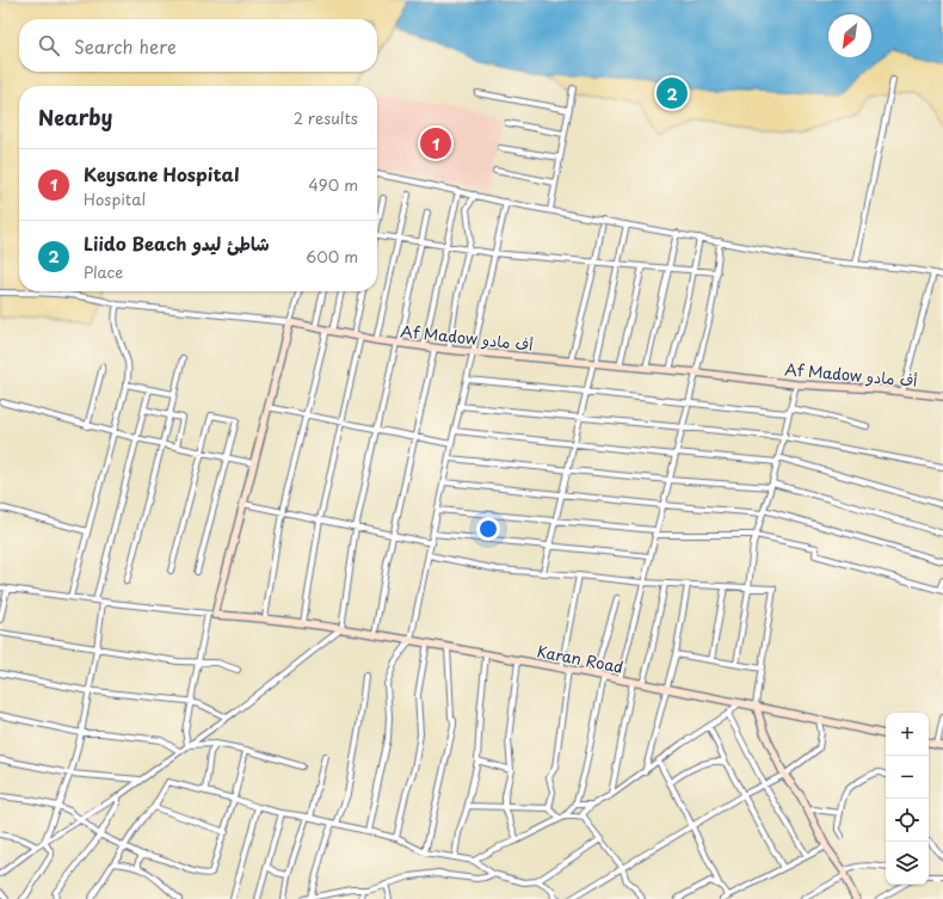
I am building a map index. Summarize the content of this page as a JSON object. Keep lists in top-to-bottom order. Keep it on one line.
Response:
{"streets":{"street":["Af Madow أف مادو","Karan Road"]},"north":"bottom left","page":{"search":"Search here","pins":["2","1"],"heading":["Nearby","2 results"],"list":[{"mark":"1","name":"Keysane Hospital","note":"Hospital","value":"490 m"},{"mark":"2","name":"Liido Beach شاطئ ليدو","note":"Place","value":"600 m"}],"map_buttons":["+","−"]}}
